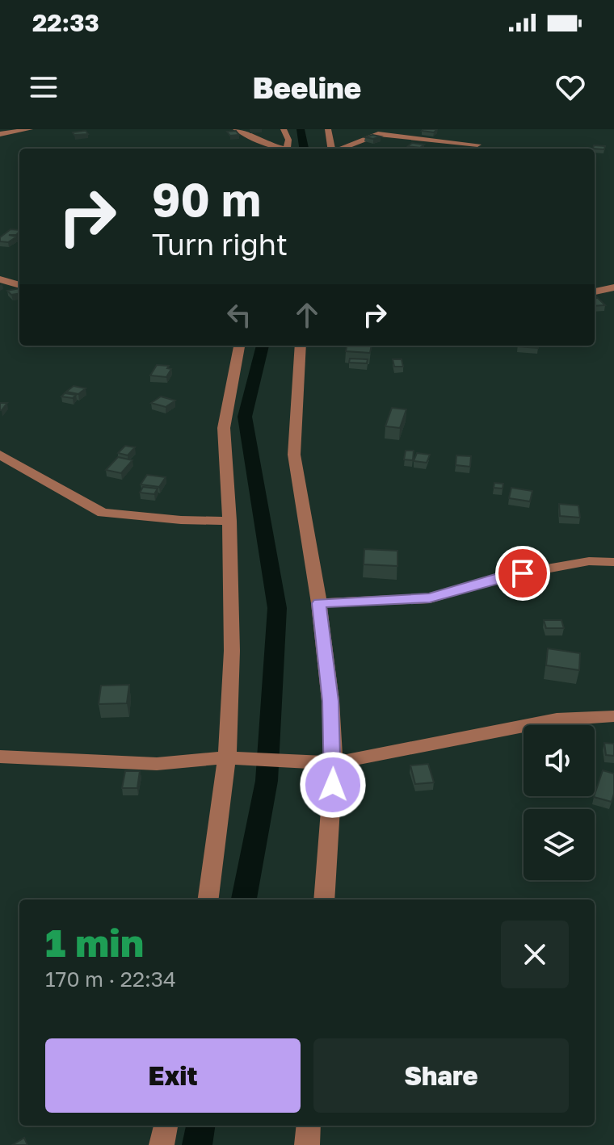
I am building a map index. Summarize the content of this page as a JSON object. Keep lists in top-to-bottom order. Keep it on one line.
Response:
{"page":{"status":"22:33","header":"Beeline","turn":["90 m","Turn right"],"heading":["1 min","170 m · 22:34"],"buttons":["Exit","Share"]}}
